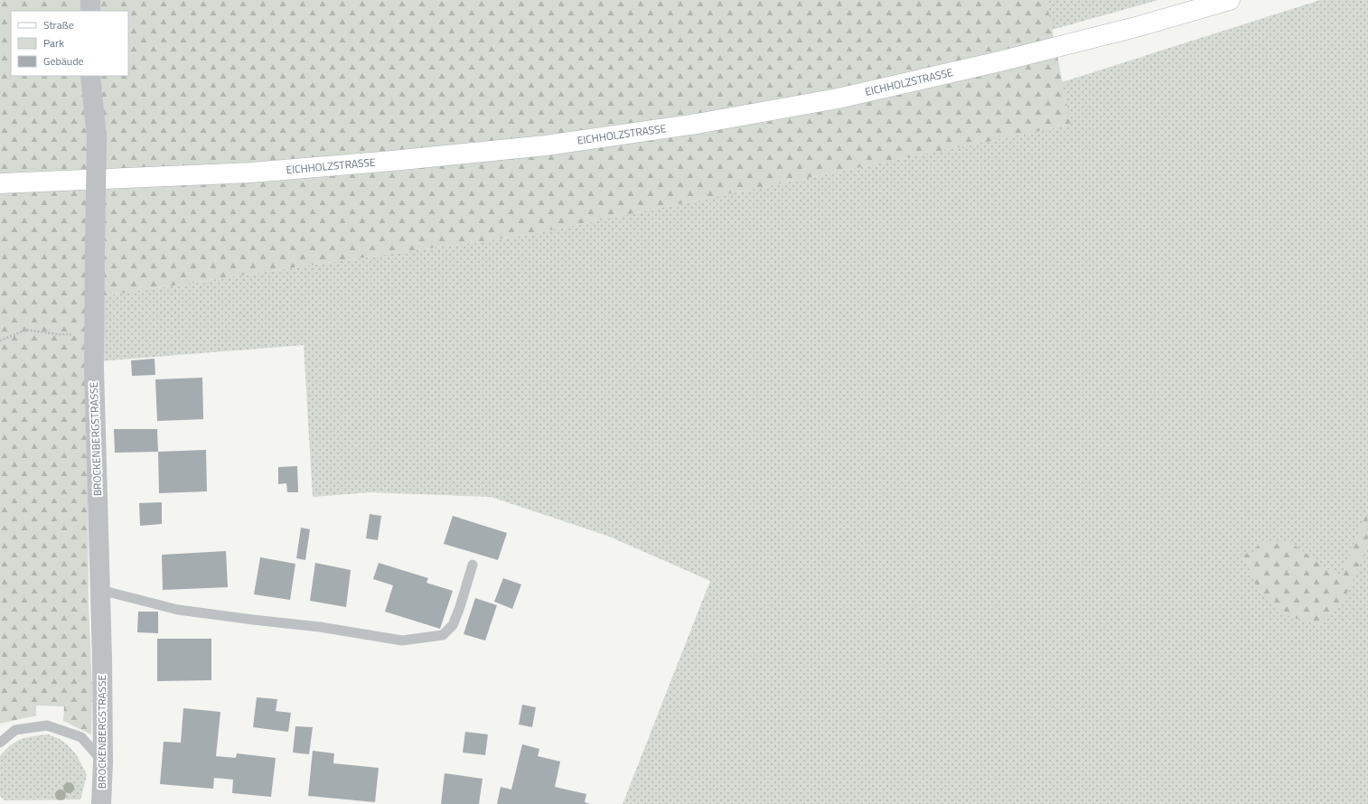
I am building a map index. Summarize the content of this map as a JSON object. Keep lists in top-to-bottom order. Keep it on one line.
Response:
{"streets":{"main road":["EICHHOLZSTRASSE"],"street":["BROCKENBERGSTRASSE"]},"legend":["Straße","Park","Gebäude"]}
